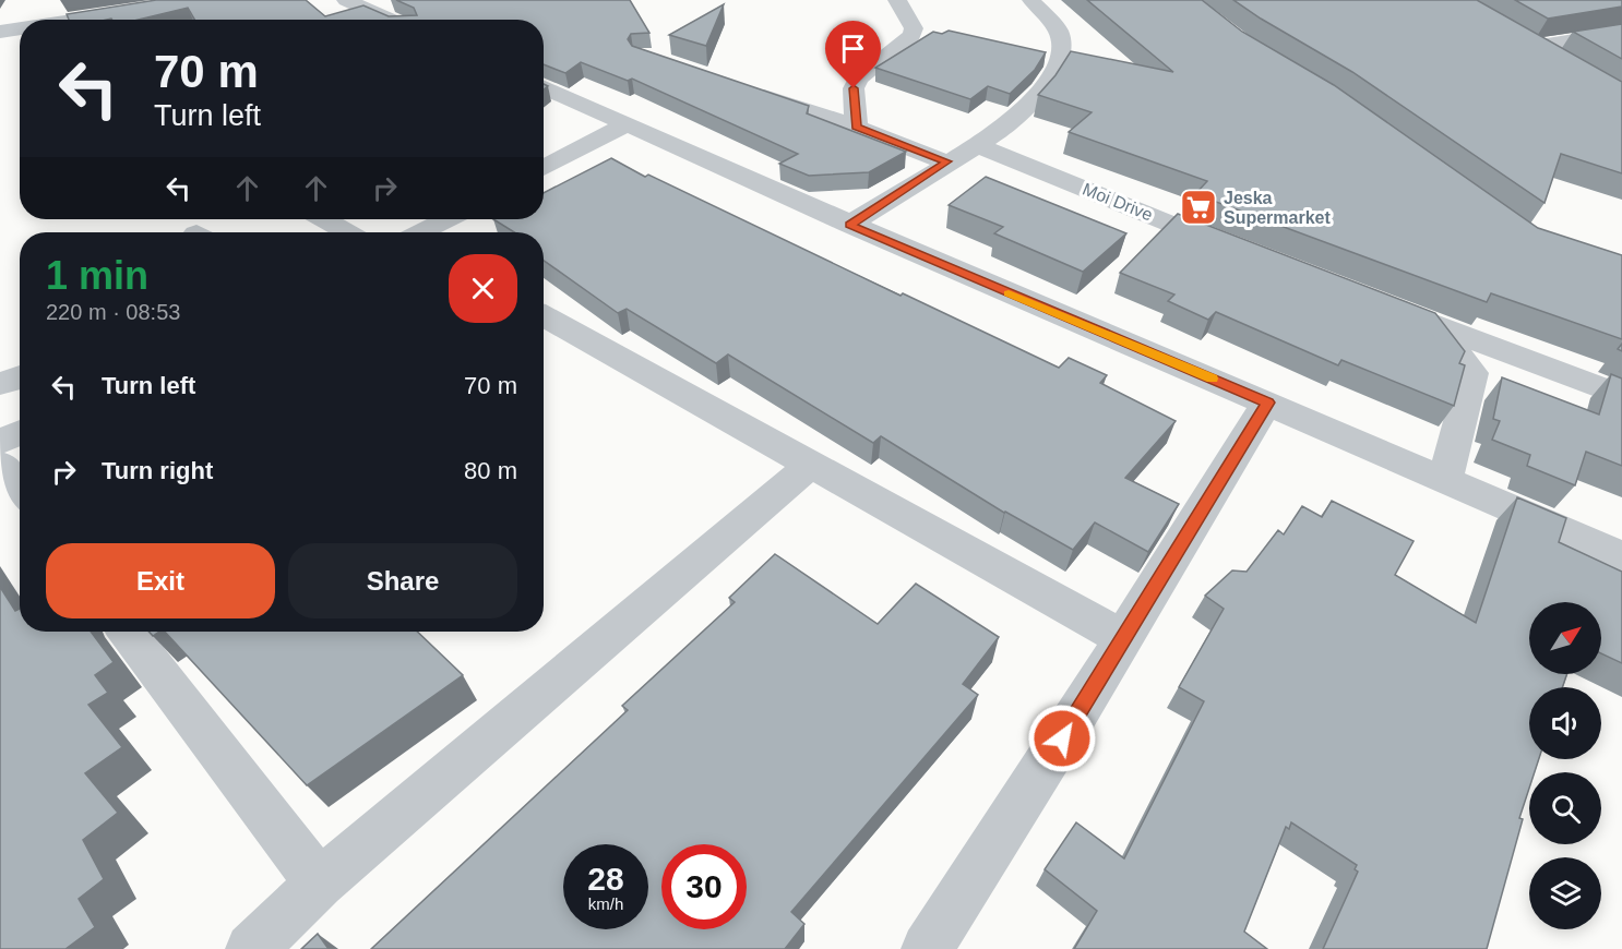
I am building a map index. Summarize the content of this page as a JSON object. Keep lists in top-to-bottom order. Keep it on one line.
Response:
{"streets":{"street":["Moi Drive"]},"places":{"supermarket":["Jeska Supermarket"]},"north":"top right","page":{"turn":["70 m","Turn left"],"heading":["1 min","220 m · 08:53"],"list":[{"name":"Turn left","value":"70 m"},{"name":"Turn right","value":"80 m"}],"buttons":["Exit","Share"],"speed":"28 km/h","limit":"30"}}
